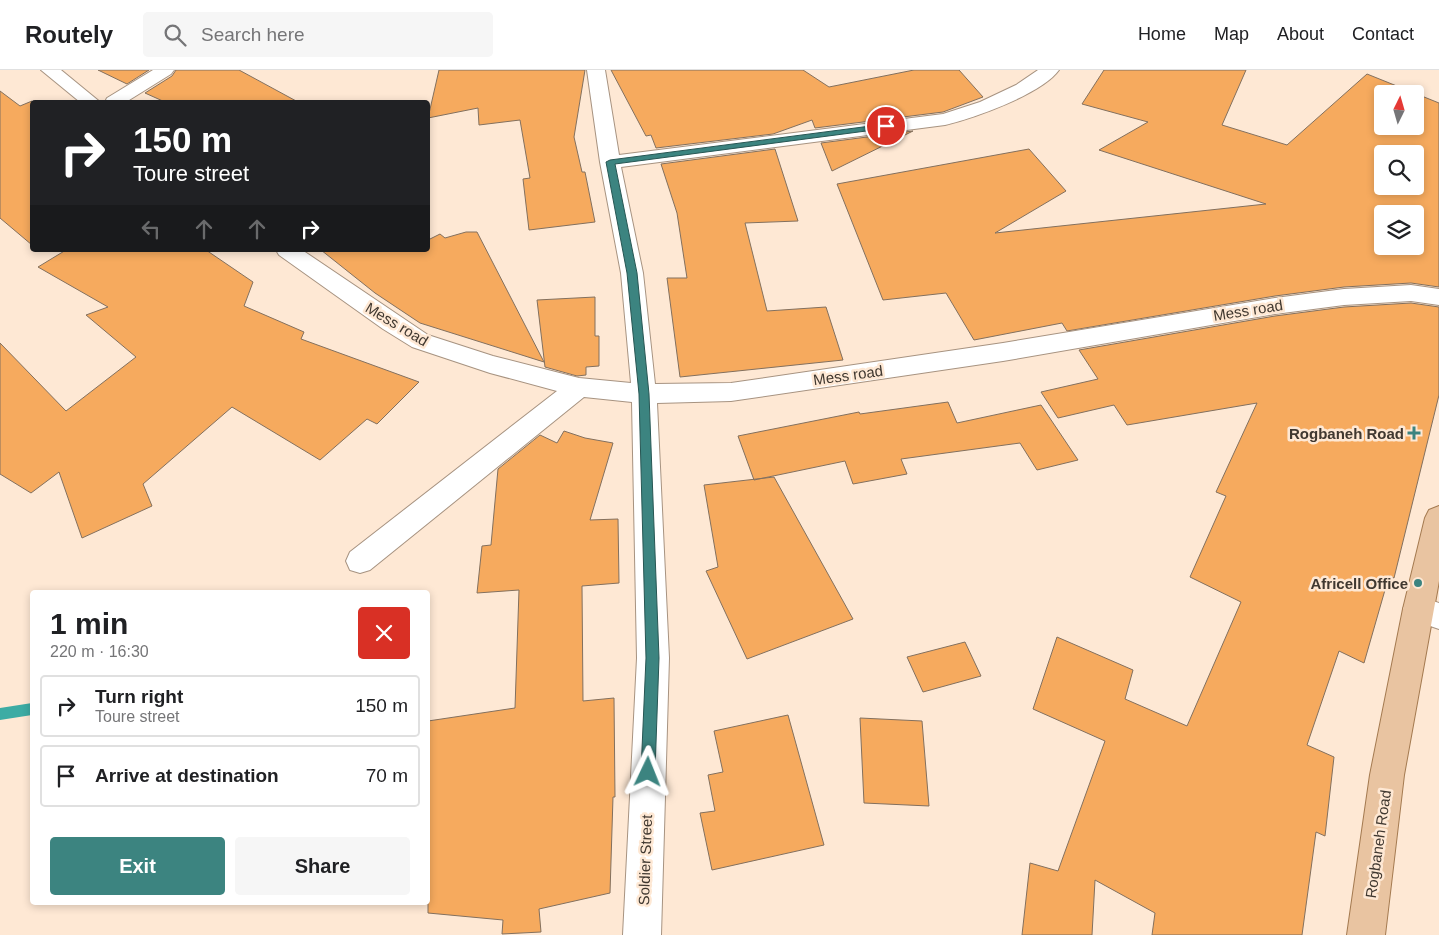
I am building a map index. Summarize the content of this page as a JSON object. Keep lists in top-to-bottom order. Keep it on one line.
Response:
{"streets":{"main road":["Rogbaneh Road"],"street":["Mess road","Soldier Street"]},"crossings":[["Mess road","Soldier Street"]],"places":{"health":["Rogbaneh Road"],"other":["Africell Office"]},"north":"top","page":{"header":"Routely","search":"Search here","nav":["Home","Map","About","Contact"],"turn":["150 m","Toure street"],"heading":["1 min","220 m · 16:30"],"list":[{"name":"Turn right","note":"Toure street","value":"150 m"},{"name":"Arrive at destination","value":"70 m"}],"buttons":["Exit","Share"]}}
